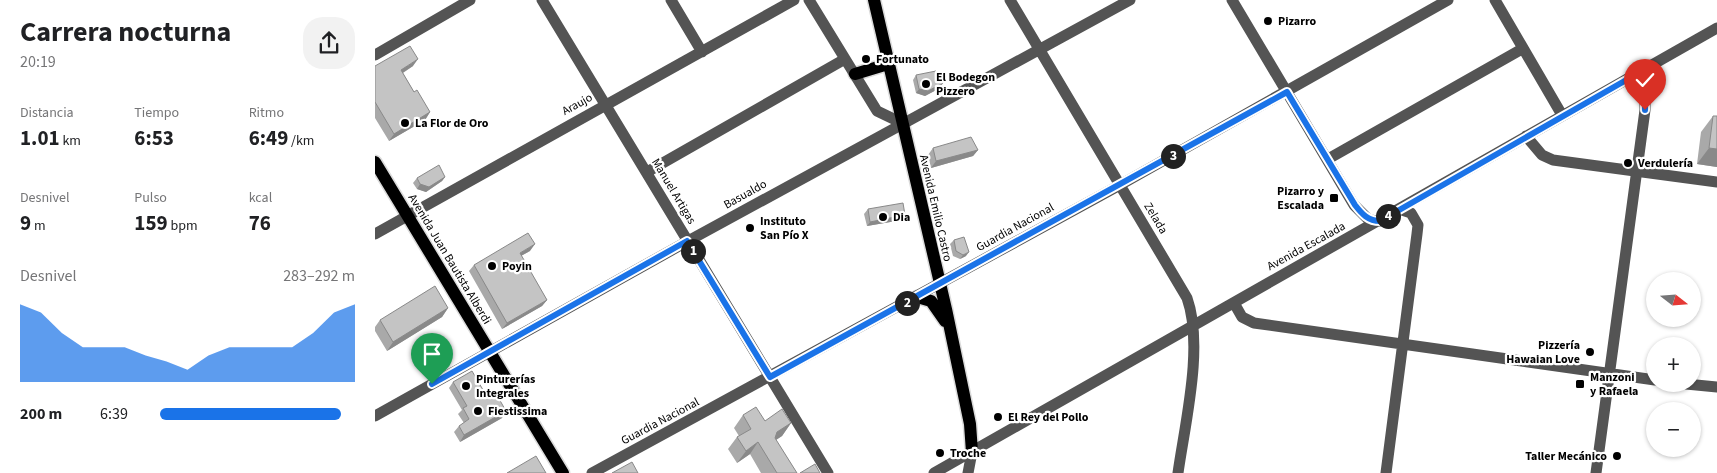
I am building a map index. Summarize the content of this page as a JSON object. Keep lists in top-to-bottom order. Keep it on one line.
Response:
{"streets":{"main road":["Avenida Emilio Castro","Avenida Juan Bautista Alberdi"],"street":["Araujo","Manuel Artigas","Basualdo","Zelada","Guardia Nacional","Avenida Escalada"]},"crossings":[["Araujo","Manuel Artigas"],["Araujo","Avenida Juan Bautista Alberdi"],["Manuel Artigas","Basualdo"],["Manuel Artigas","Guardia Nacional"],["Basualdo","Avenida Emilio Castro"],["Basualdo","Zelada"],["Basualdo","Avenida Juan Bautista Alberdi"],["Avenida Emilio Castro","Guardia Nacional"],["Avenida Emilio Castro","Avenida Escalada"],["Zelada","Guardia Nacional"],["Zelada","Avenida Escalada"]],"places":{"other":["Pizarro","Fortunato","El Bodegon Pizzero","La Flor de Oro","Verdulería","Dia","Instituto San Pío X","Poyin","Pizzería Hawaian Love","Pinturerías Integrales","Fiestissima","El Rey del Pollo","Troche","Taller Mecánico"],"transit":["Pizarro y Escalada","Manzoni y Rafaela"]},"north":"right","page":{"heading":["Carrera nocturna","20:19"],"stats":[["Distancia","1.01 km"],["Tiempo","6:53"],["Ritmo","6:49 /km"],["Desnivel","9 m"],["Pulso","159 bpm"],["kcal","76"]],"pins":["3","4","1","2"],"chart":["Desnivel","283–292 m"],"map_buttons":["+","−"],"list":[{"name":"200 m","note":"6:39"}]}}
